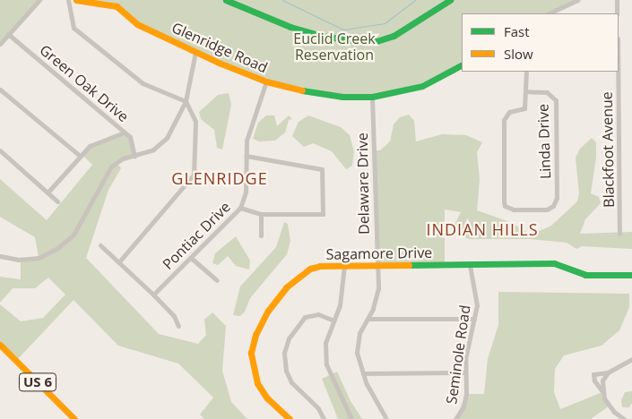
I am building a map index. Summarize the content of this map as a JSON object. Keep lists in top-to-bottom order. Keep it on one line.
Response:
{"streets":{"street":["Glenridge Road","Green Oak Drive","Linda Drive","Blackfoot Avenue","Delaware Drive","Pontiac Drive","Sagamore Drive","Seminole Road","US 6"]},"crossings":[["Glenridge Road","Delaware Drive"],["Glenridge Road","Pontiac Drive"],["Delaware Drive","Sagamore Drive"],["Sagamore Drive","Seminole Road"]],"districts":["GLENRIDGE","INDIAN HILLS"],"parks":["Euclid Creek Reservation"],"legend":["Fast","Slow"]}
